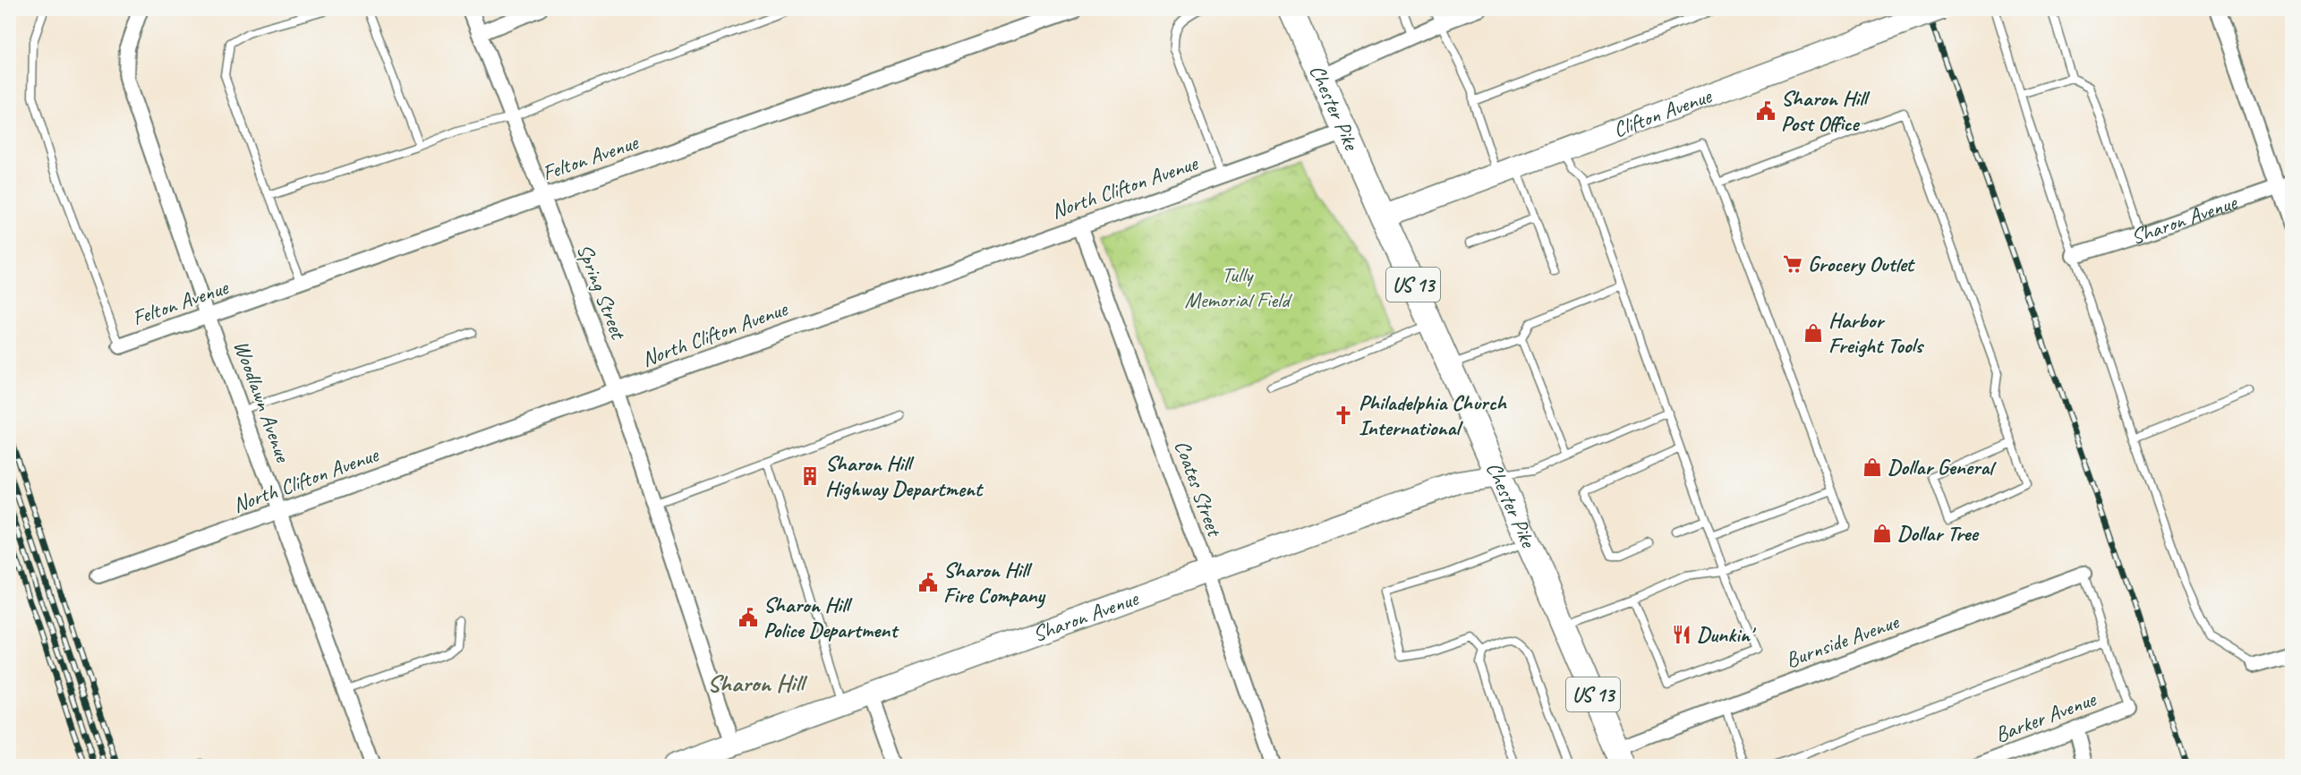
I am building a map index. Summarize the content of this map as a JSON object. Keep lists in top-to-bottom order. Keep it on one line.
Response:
{"streets":{"main road":["Chester Pike","US 13"],"street":["Clifton Avenue","Felton Avenue","North Clifton Avenue","Sharon Avenue","Spring Street","Woodlawn Avenue","Coates Street","Burnside Avenue","Barker Avenue"]},"crossings":[["Chester Pike","Clifton Avenue"],["Chester Pike","North Clifton Avenue"],["Chester Pike","Sharon Avenue"],["Chester Pike","Burnside Avenue"],["Felton Avenue","Spring Street"],["Felton Avenue","Woodlawn Avenue"],["North Clifton Avenue","Spring Street"],["North Clifton Avenue","Woodlawn Avenue"],["North Clifton Avenue","Coates Street"],["Sharon Avenue","Spring Street"],["Sharon Avenue","Coates Street"]],"districts":["Sharon Hill"],"parks":["Tully Memorial Field"],"places":{"public building":["Sharon Hill Post Office","Sharon Hill Fire Company","Sharon Hill Police Department"],"supermarket":["Grocery Outlet"],"shop":["Harbor Freight Tools","Dollar General","Dollar Tree"],"church":["Philadelphia Church International"],"building":["Sharon Hill Highway Department"],"restaurant":["Dunkin'"]}}
